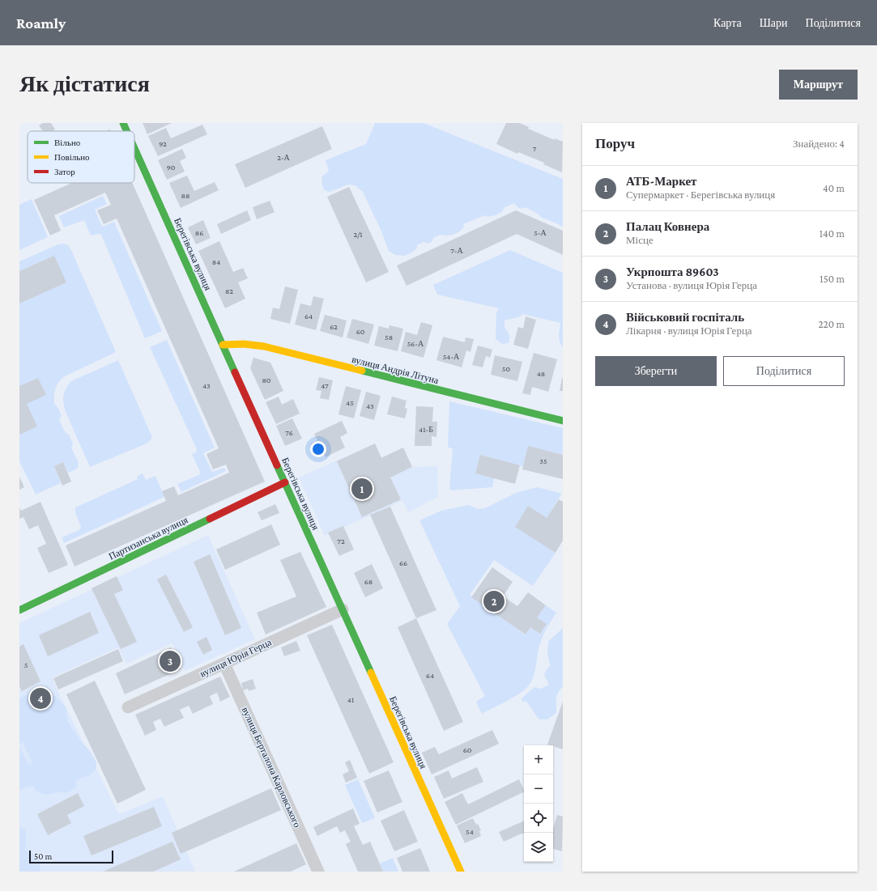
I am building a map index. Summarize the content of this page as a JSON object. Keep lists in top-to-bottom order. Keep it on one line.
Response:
{"streets":{"main road":["Берегівська вулиця","вулиця Андрія Літуна","Партизанська вулиця"],"street":["вулиця Юрія Герца","вулиця Берталона Карловського"]},"crossings":[["Берегівська вулиця","вулиця Андрія Літуна"],["Берегівська вулиця","Партизанська вулиця"],["Берегівська вулиця","вулиця Юрія Герца"],["вулиця Юрія Герца","вулиця Берталона Карловського"]],"house_numbers":["92","7","2-А","90","88","86","5-А","2/1","7-А","84","82","64","62","60","58","56-А","54-А","50","48","80","43","47","45","43","41-Б","76","35","72","66","68","5","64","41","60","54"],"legend":["Вільно","Повільно","Затор"],"scale_bar":"50 m","page":{"header":"Roamly","nav":["Карта","Шари","Поділитися"],"buttons":["Маршрут",["Зберегти","Поділитися"]],"title":"Як дістатися","heading":["Поруч","Знайдено: 4"],"list":[{"mark":"1","name":"АТБ-Маркет","note":"Супермаркет · Берегівська вулиця","value":"40 m"},{"mark":"2","name":"Палац Ковнера","note":"Місце","value":"140 m"},{"mark":"3","name":"Укрпошта 89603","note":"Установа · вулиця Юрія Герца","value":"150 m"},{"mark":"4","name":"Військовий госпіталь","note":"Лікарня · вулиця Юрія Герца","value":"220 m"}],"pins":["1","2","3","4"],"map_buttons":["+","−"],"scale":"50 m"}}
